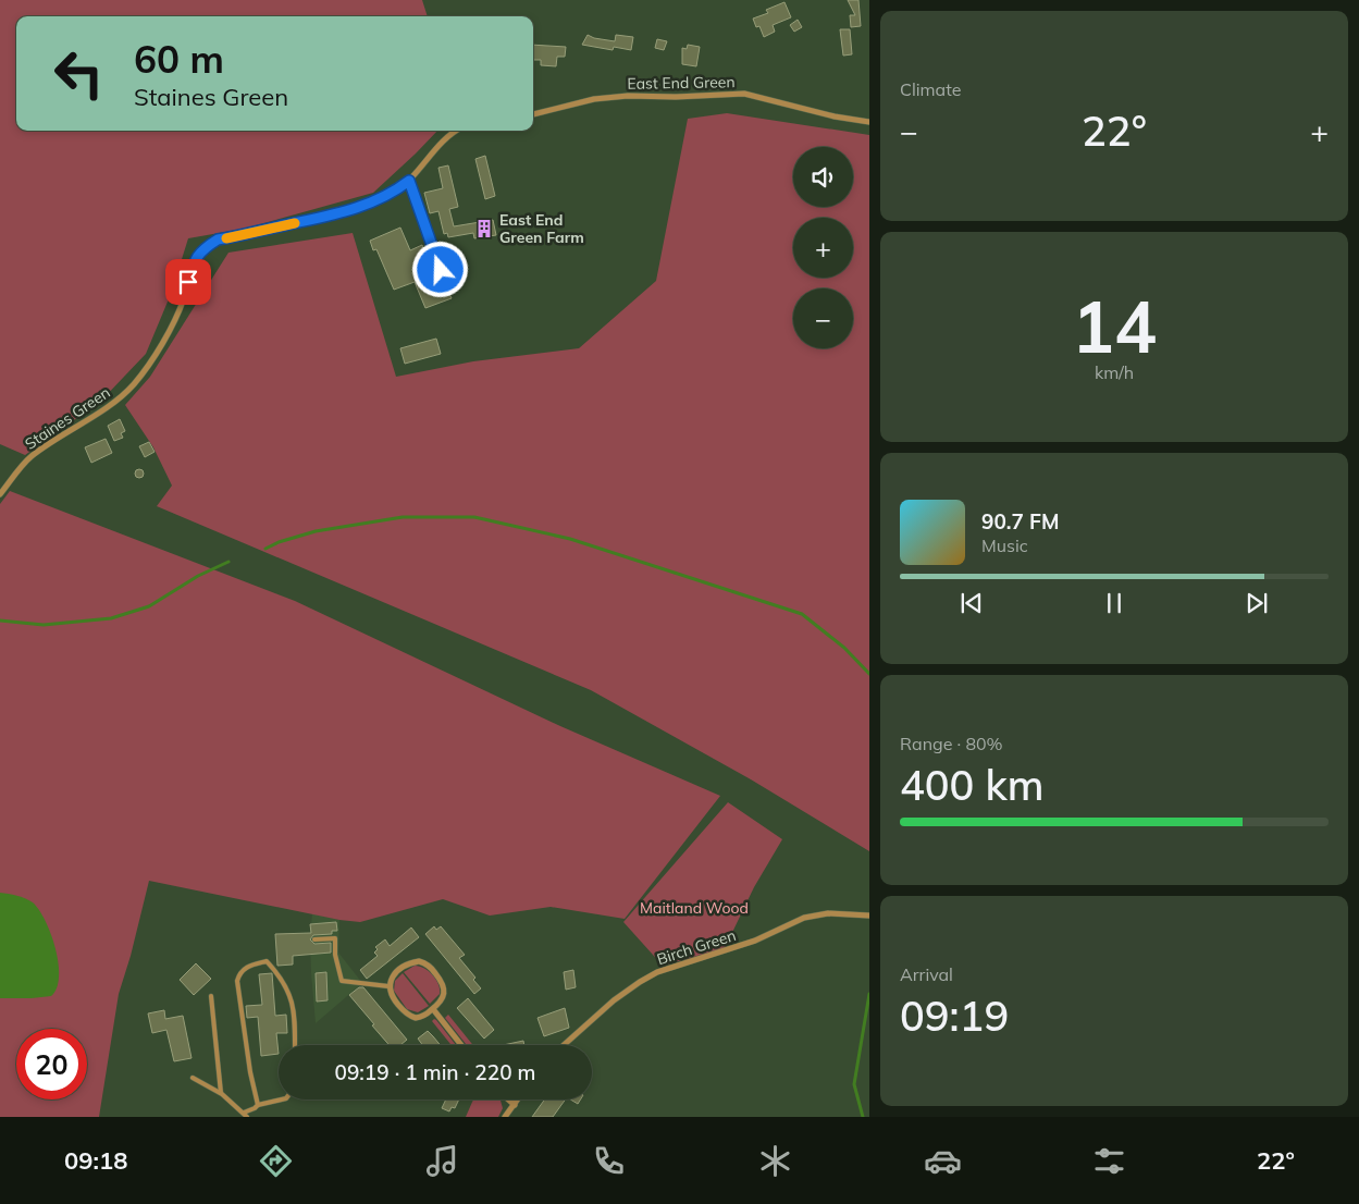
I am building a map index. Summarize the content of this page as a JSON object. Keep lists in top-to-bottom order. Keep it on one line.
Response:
{"streets":{"street":["East End Green","Staines Green","Birch Green"]},"parks":["Maitland Wood"],"places":{"building":["East End Green Farm"]},"page":{"tile":["Climate",["14","km/h"],["Range · 80%","400 km"],["Arrival","09:19"]],"turn":["60 m","Staines Green"],"heat":["−","22°","+"],"map_buttons":["+","−"],"song":["90.7 FM","Music"],"limit":"20","trip":"09:19 · 1 min · 220 m","tabs":["09:18","22°"]}}
